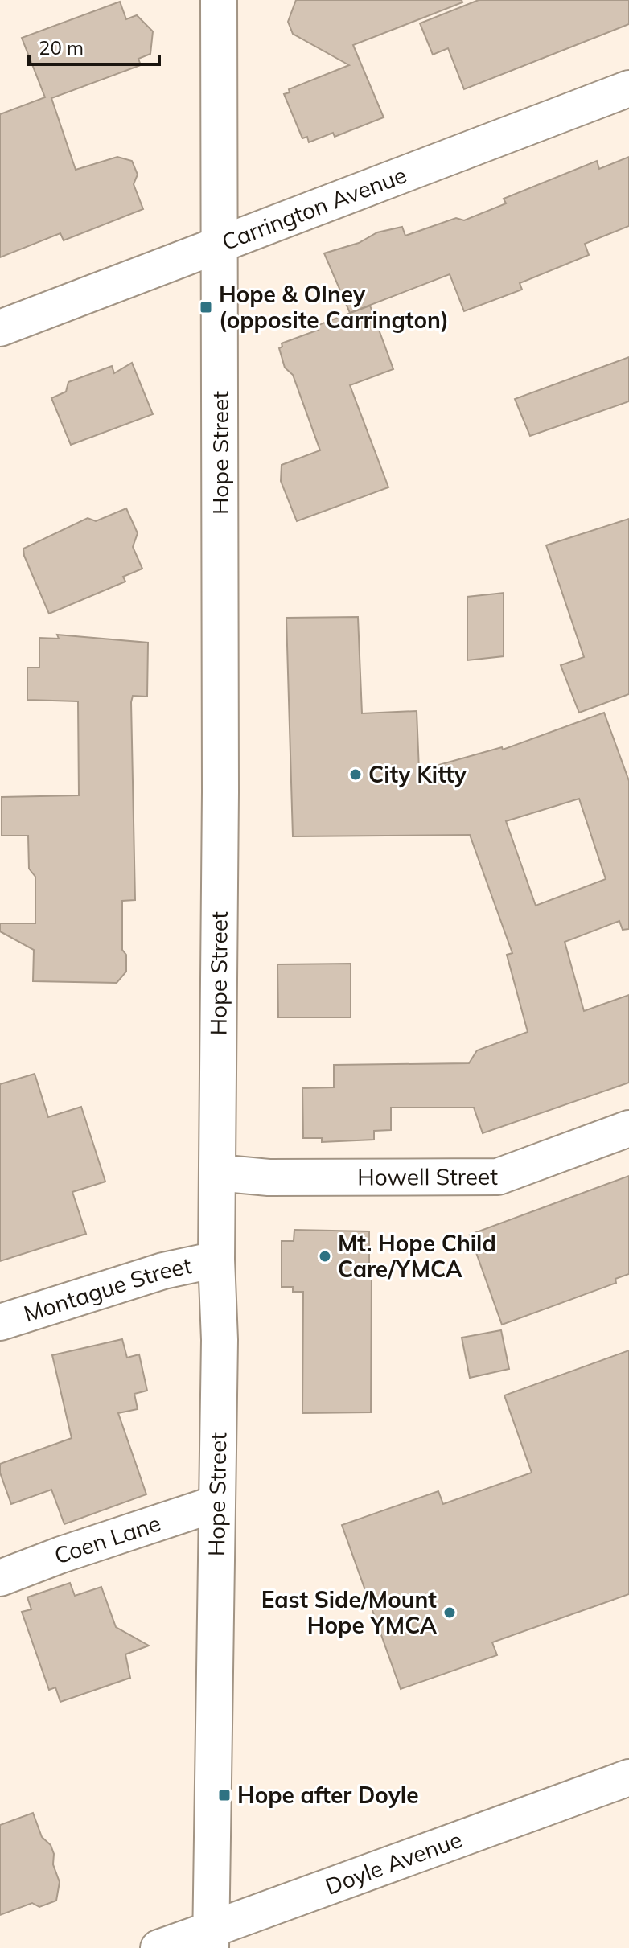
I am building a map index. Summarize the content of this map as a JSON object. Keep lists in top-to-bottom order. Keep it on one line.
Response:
{"streets":{"street":["Carrington Avenue","Hope Street","Howell Street","Montague Street","Coen Lane","Doyle Avenue"]},"crossings":[["Carrington Avenue","Hope Street"],["Hope Street","Howell Street"],["Hope Street","Montague Street"],["Hope Street","Coen Lane"],["Hope Street","Doyle Avenue"]],"places":{"transit":["Hope & Olney (opposite Carrington)","Hope after Doyle"],"other":["City Kitty","Mt. Hope Child Care/YMCA","East Side/Mount Hope YMCA"]},"scale_bar":"20 m"}
